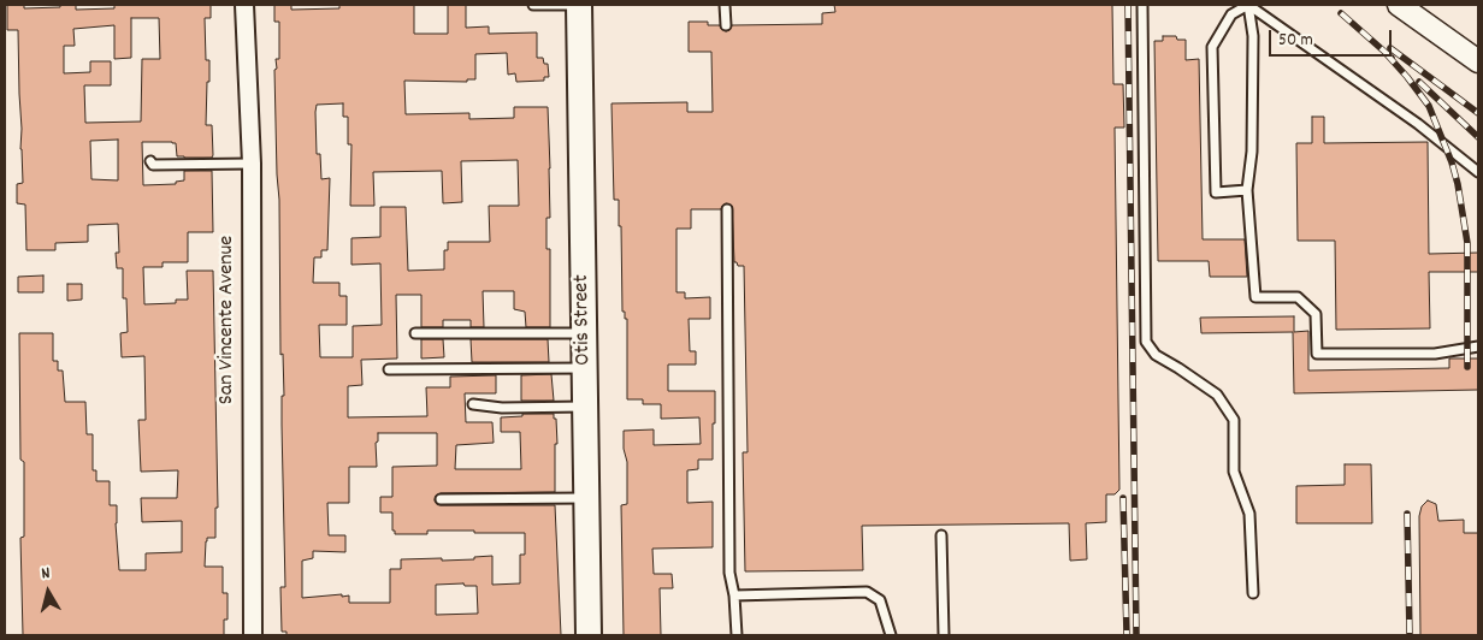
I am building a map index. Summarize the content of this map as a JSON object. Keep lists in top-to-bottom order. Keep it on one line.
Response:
{"streets":{"main road":["Otis Street"],"street":["San Vincente Avenue"]},"scale_bar":"50 m","north":"top"}
